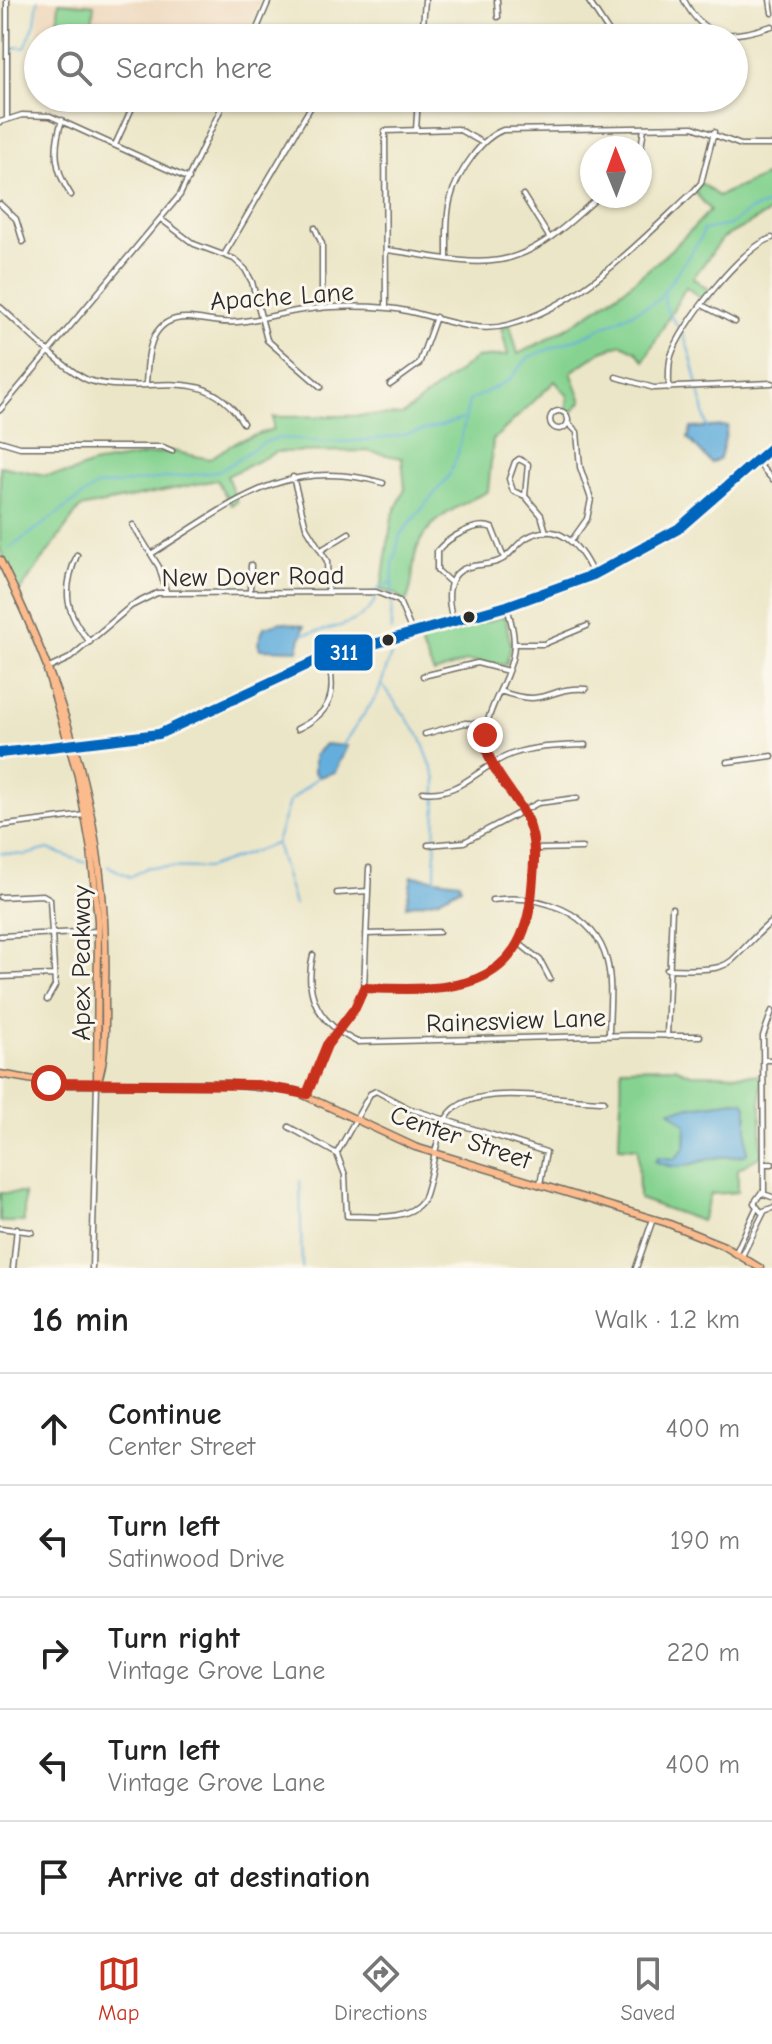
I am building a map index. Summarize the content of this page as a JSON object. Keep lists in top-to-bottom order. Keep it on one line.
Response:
{"streets":{"main road":["Apex Peakway","Center Street"],"street":["Apache Lane","New Dover Road","Rainesview Lane"]},"crossings":[["New Dover Road","Apex Peakway"],["Apex Peakway","Center Street"]],"lines":["transit line 311"],"north":"top","page":{"search":"Search here","heading":["16 min","Walk · 1.2 km"],"list":[["Continue","Center Street","400 m"],["Turn left","Satinwood Drive","190 m"],["Turn right","Vintage Grove Lane","220 m"],["Turn left","Vintage Grove Lane","400 m"],"Arrive at destination"],"nav":["Map","Directions","Saved"]}}
